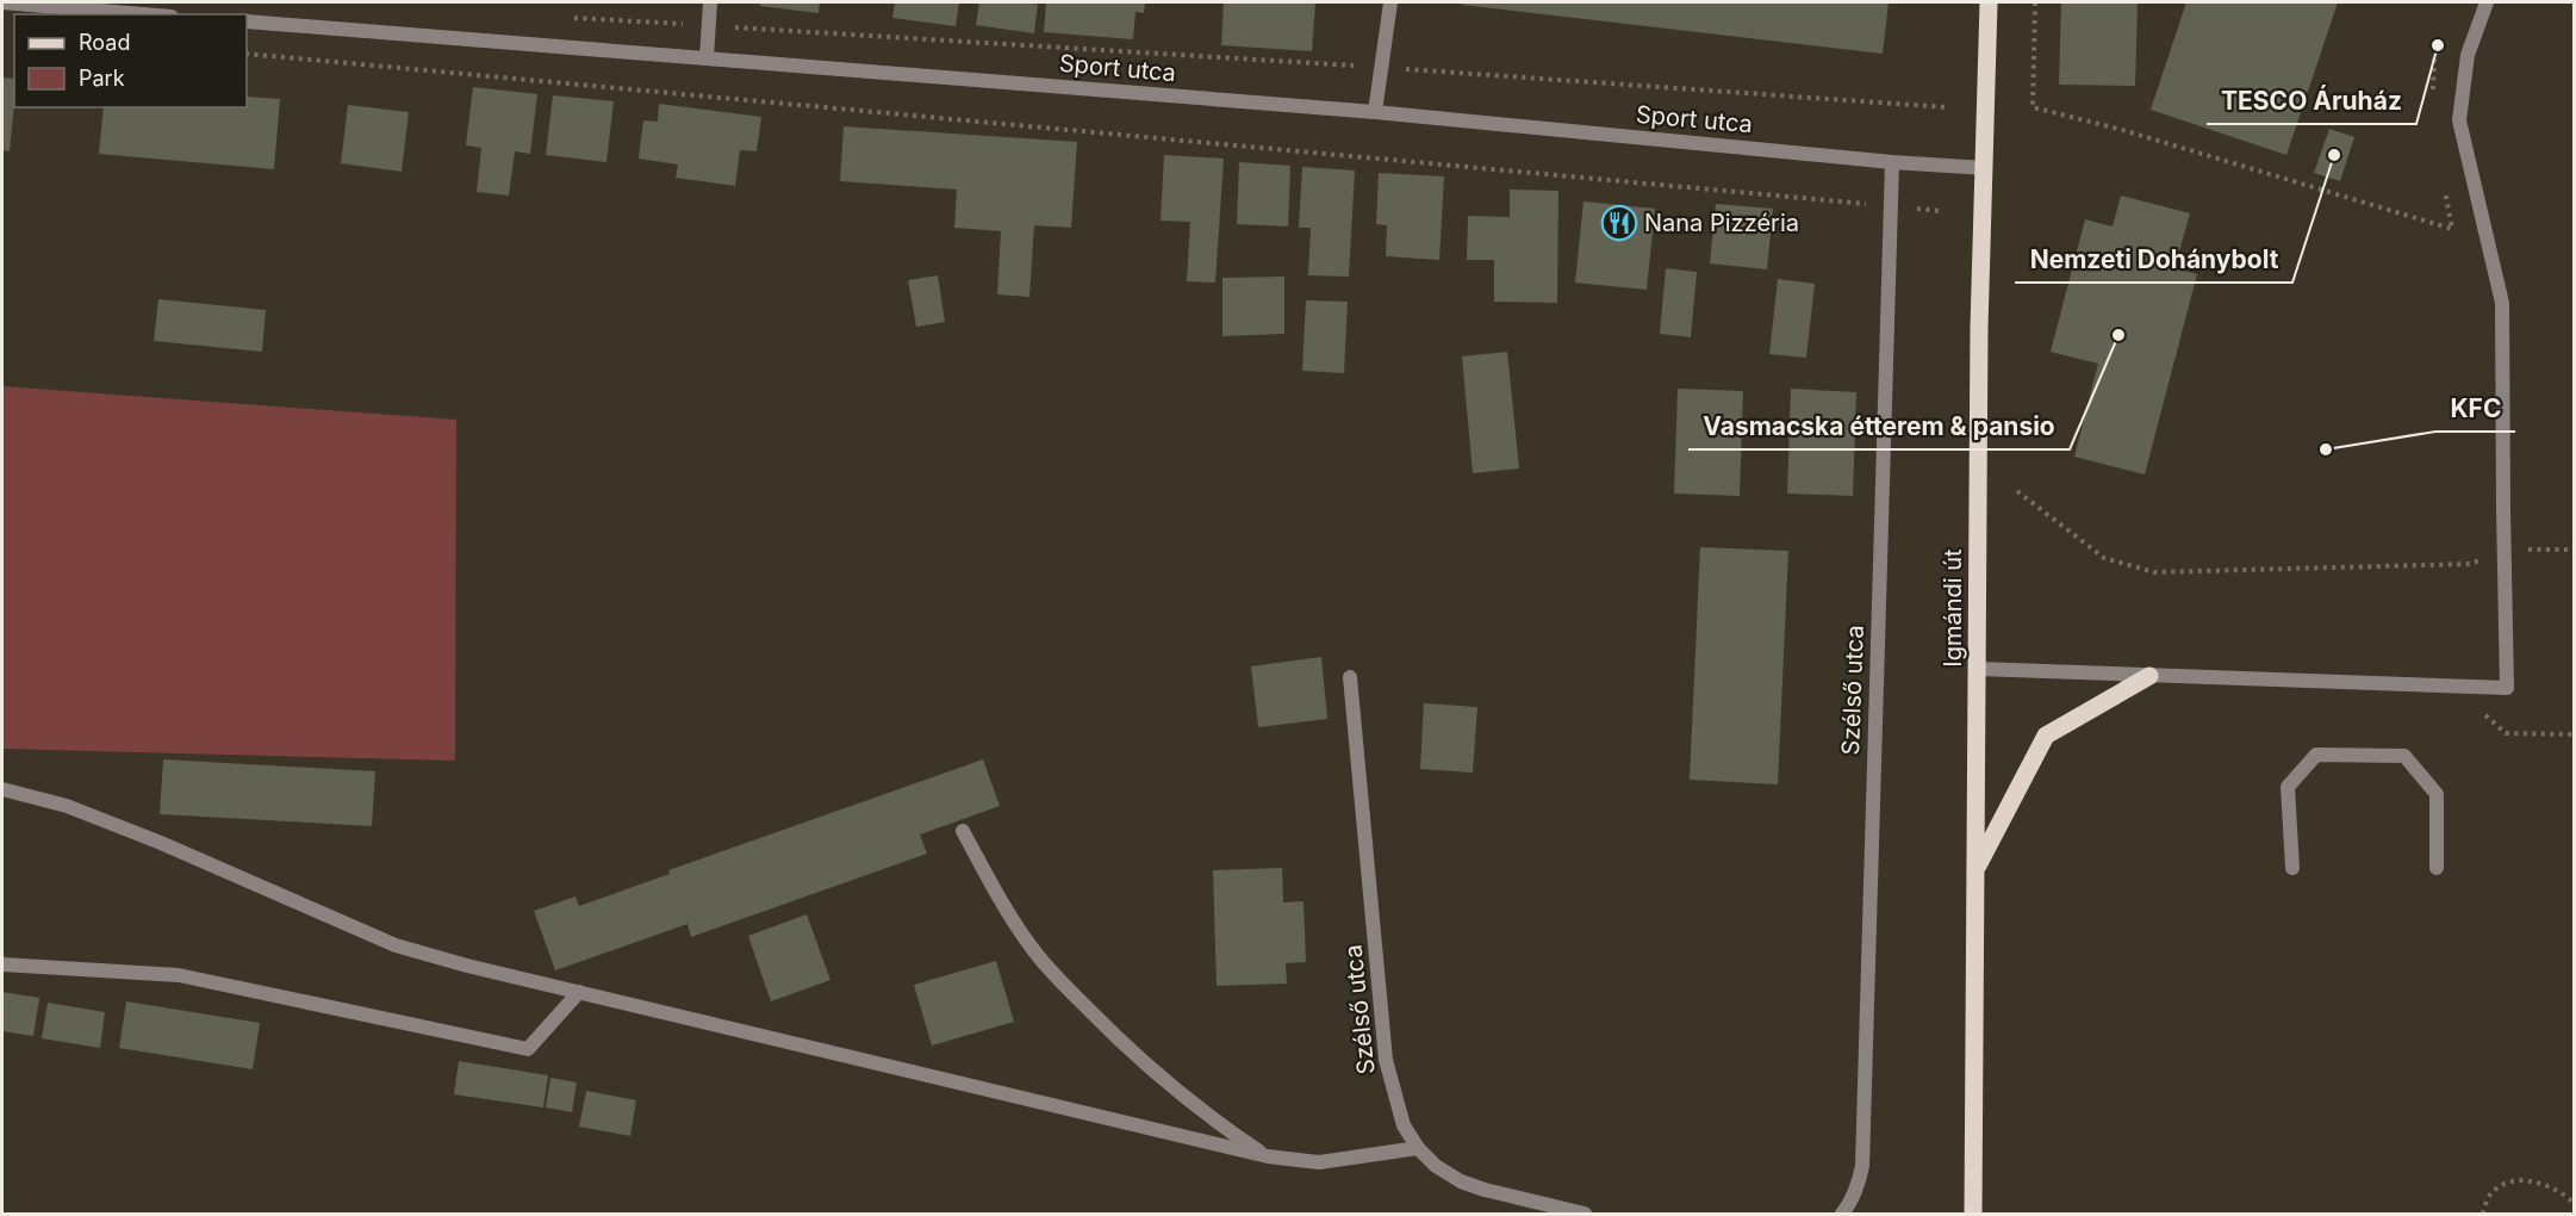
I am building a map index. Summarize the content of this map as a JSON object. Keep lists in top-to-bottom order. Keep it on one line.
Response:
{"streets":{"main road":["Igmándi út"],"street":["Sport utca","Szélső utca"]},"crossings":[["Sport utca","Igmándi út"],["Sport utca","Szélső utca"]],"places":{"other":["TESCO Áruház","Nemzeti Dohánybolt","Vasmacska étterem & pansio","KFC"],"restaurant":["Nana Pizzéria"]},"legend":["Road","Park"]}
